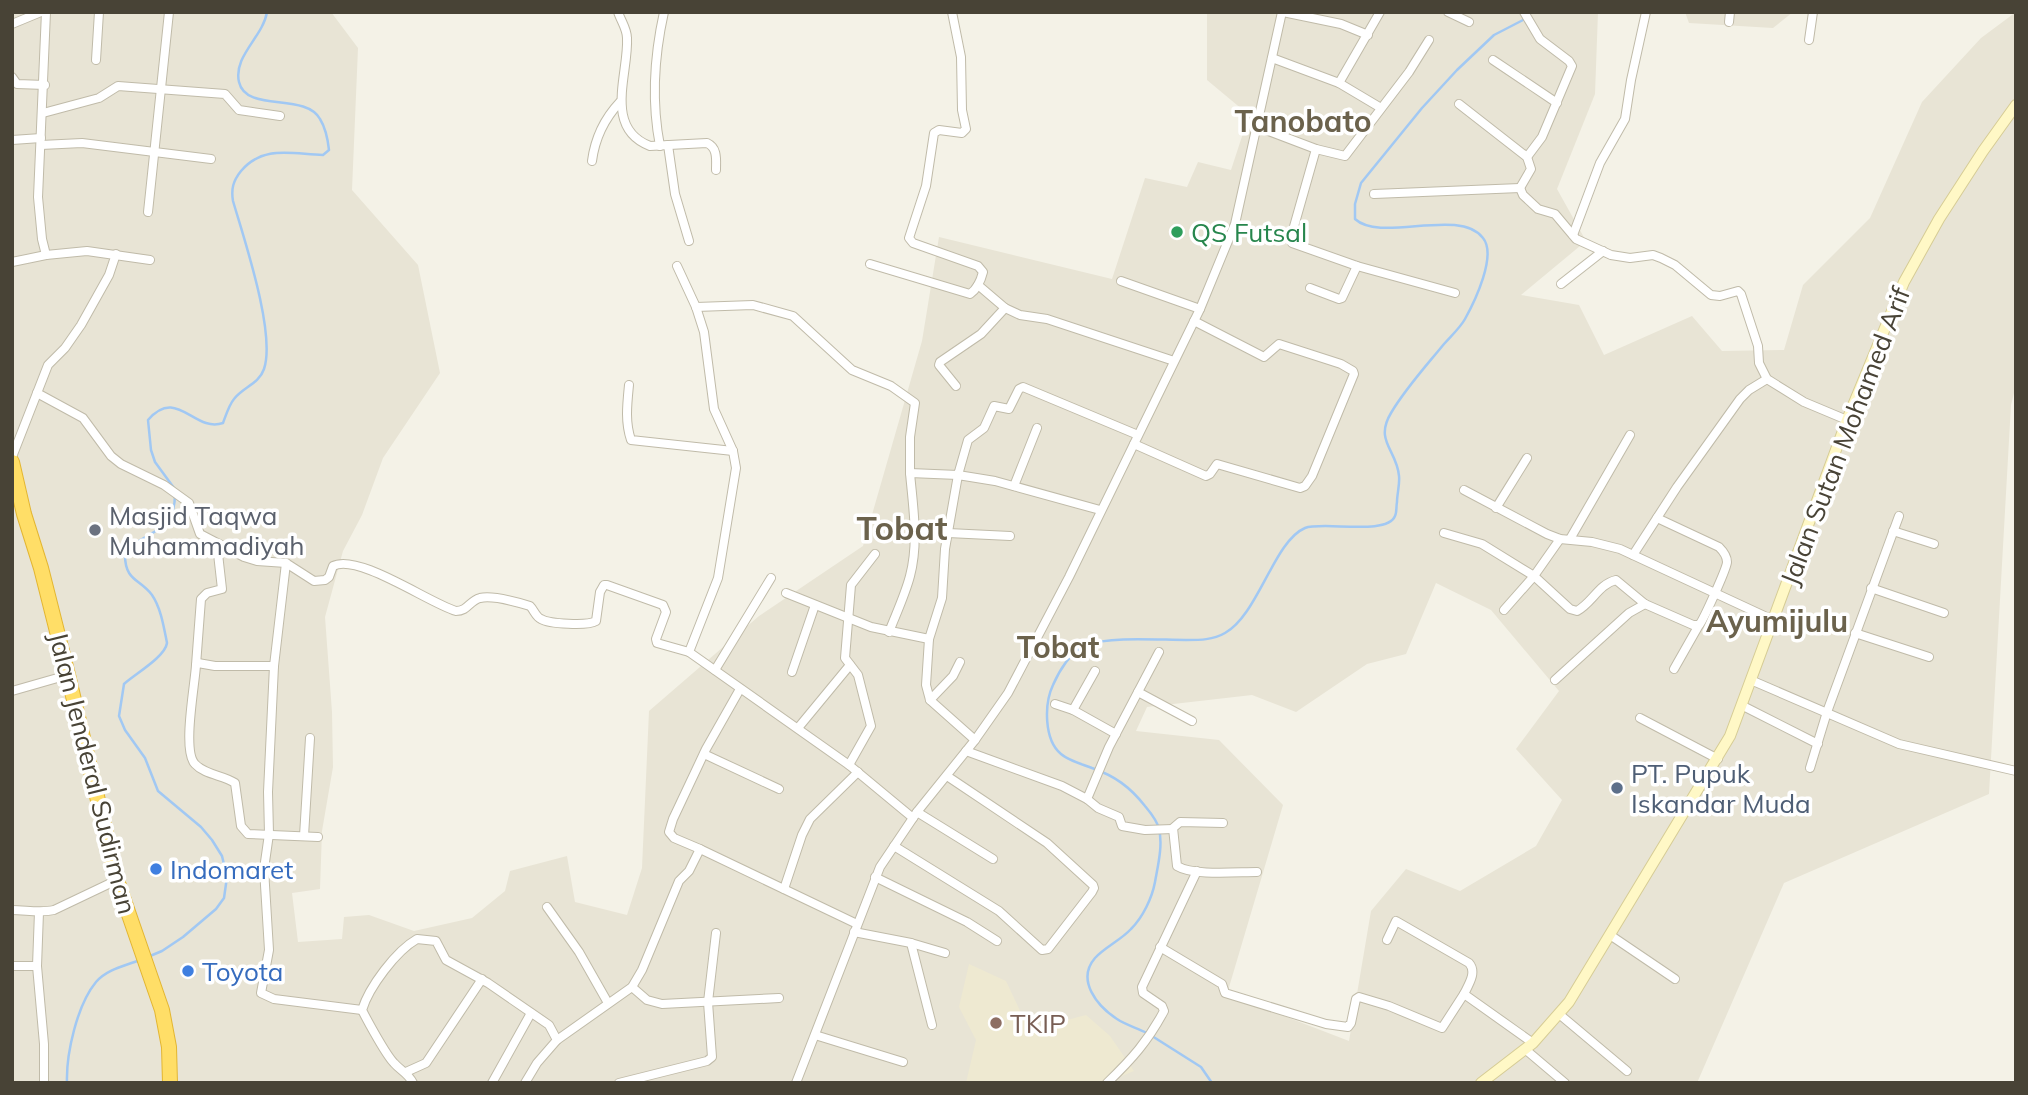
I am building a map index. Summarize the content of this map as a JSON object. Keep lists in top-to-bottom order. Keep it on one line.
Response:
{"streets":{"highway":["Jalan Jenderal Sudirman"],"street":["Jalan Sutan Mohamed Arif"]},"districts":["Tanobato","Tobat","Ayumijulu","Tobat"],"places":["QS Futsal","Masjid Taqwa Muhammadiyah","PT. Pupuk Iskandar Muda","Indomaret","Toyota","TKIP"]}
